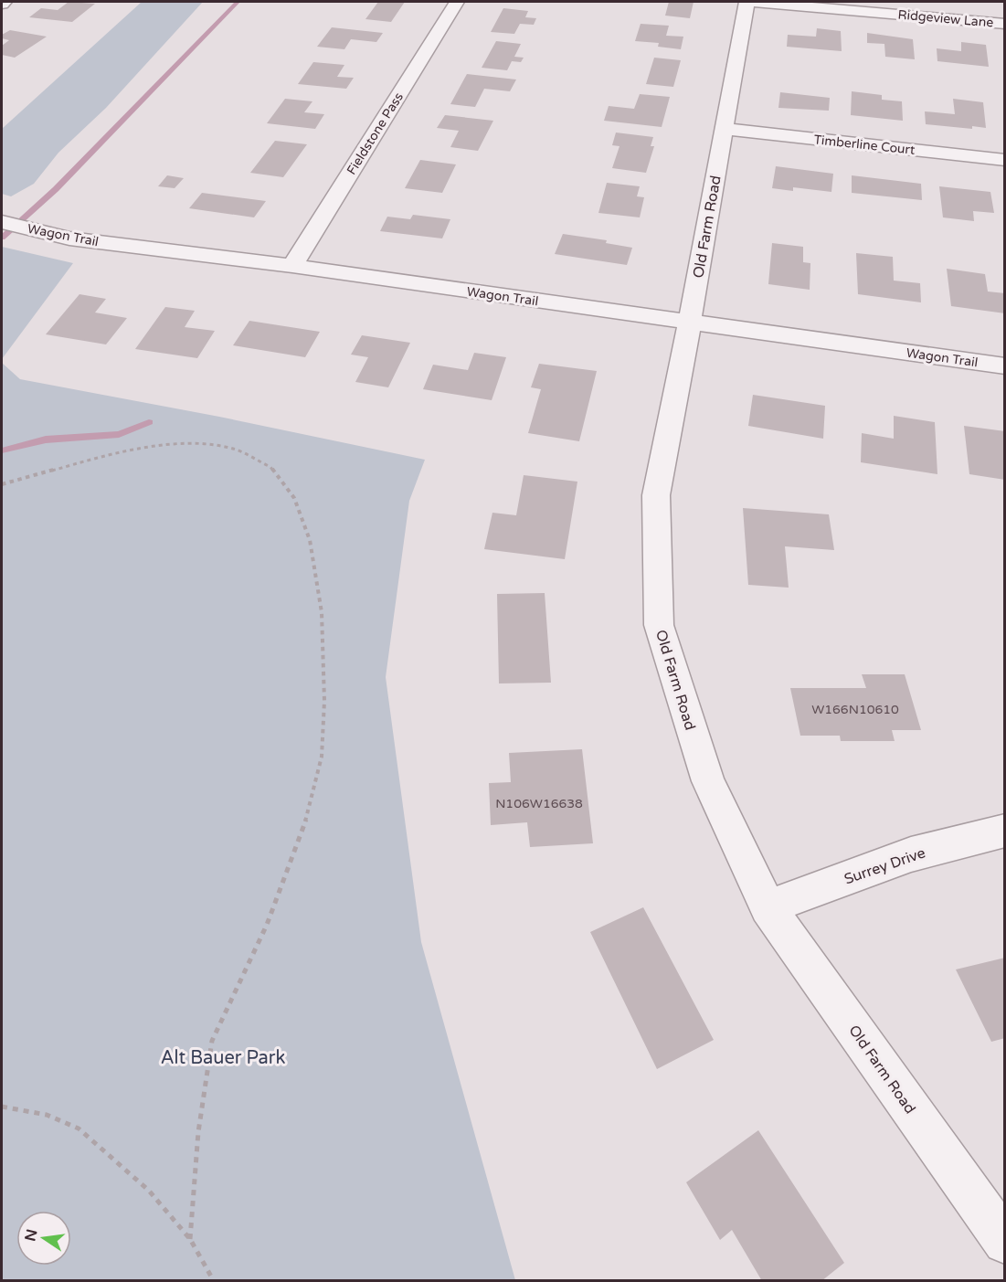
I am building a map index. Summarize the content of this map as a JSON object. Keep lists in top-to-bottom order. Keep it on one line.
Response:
{"streets":{"street":["Ridgeview Lane","Fieldstone Pass","Timberline Court","Old Farm Road","Wagon Trail","Surrey Drive"]},"crossings":[["Fieldstone Pass","Wagon Trail"],["Timberline Court","Old Farm Road"],["Old Farm Road","Wagon Trail"],["Old Farm Road","Surrey Drive"]],"parks":["Alt Bauer Park"],"house_numbers":["W166N10610","N106W16638"],"north":"left"}
